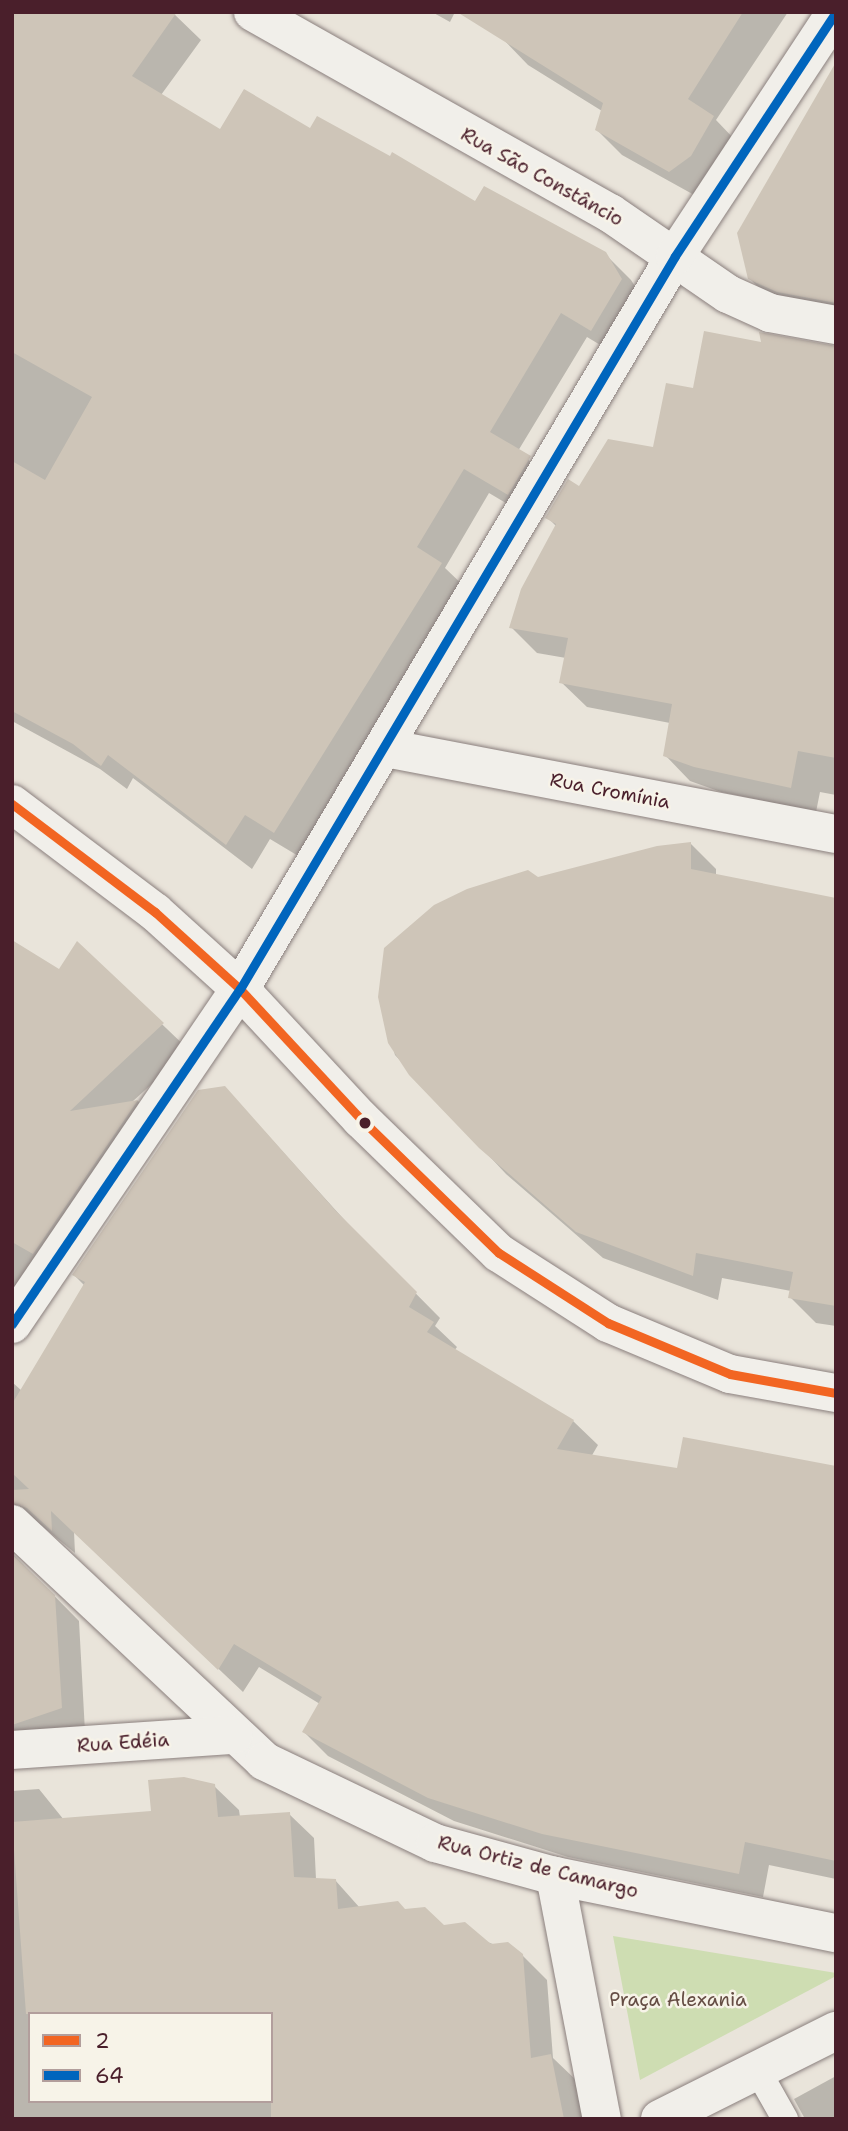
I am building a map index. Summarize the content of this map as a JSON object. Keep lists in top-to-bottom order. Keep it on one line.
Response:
{"streets":{"street":["Rua São Constâncio","Rua Cromínia","Rua Edéia","Rua Ortiz de Camargo"]},"crossings":[["Rua Edéia","Rua Ortiz de Camargo"]],"parks":["Praça Alexania"],"lines":["transit line 64","transit line 2"],"legend":["2","64"]}
